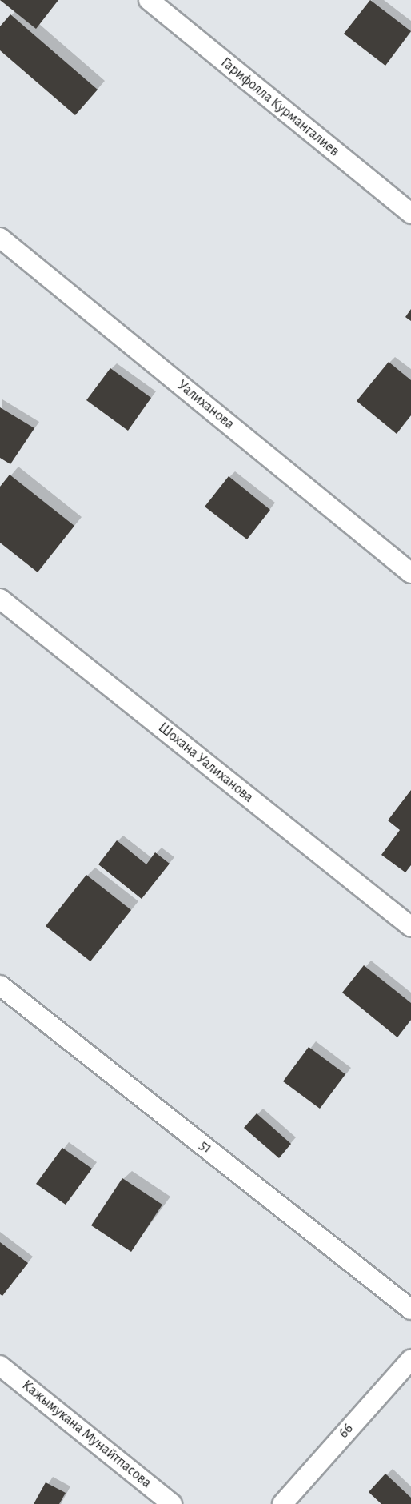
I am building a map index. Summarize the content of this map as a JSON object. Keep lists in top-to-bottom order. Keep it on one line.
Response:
{"streets":{"street":["Гарифолла Курмангалиев","Уалиханова","Шохана Уалиханова","51","66","Кажымукана Мунайтпасова"]}}
